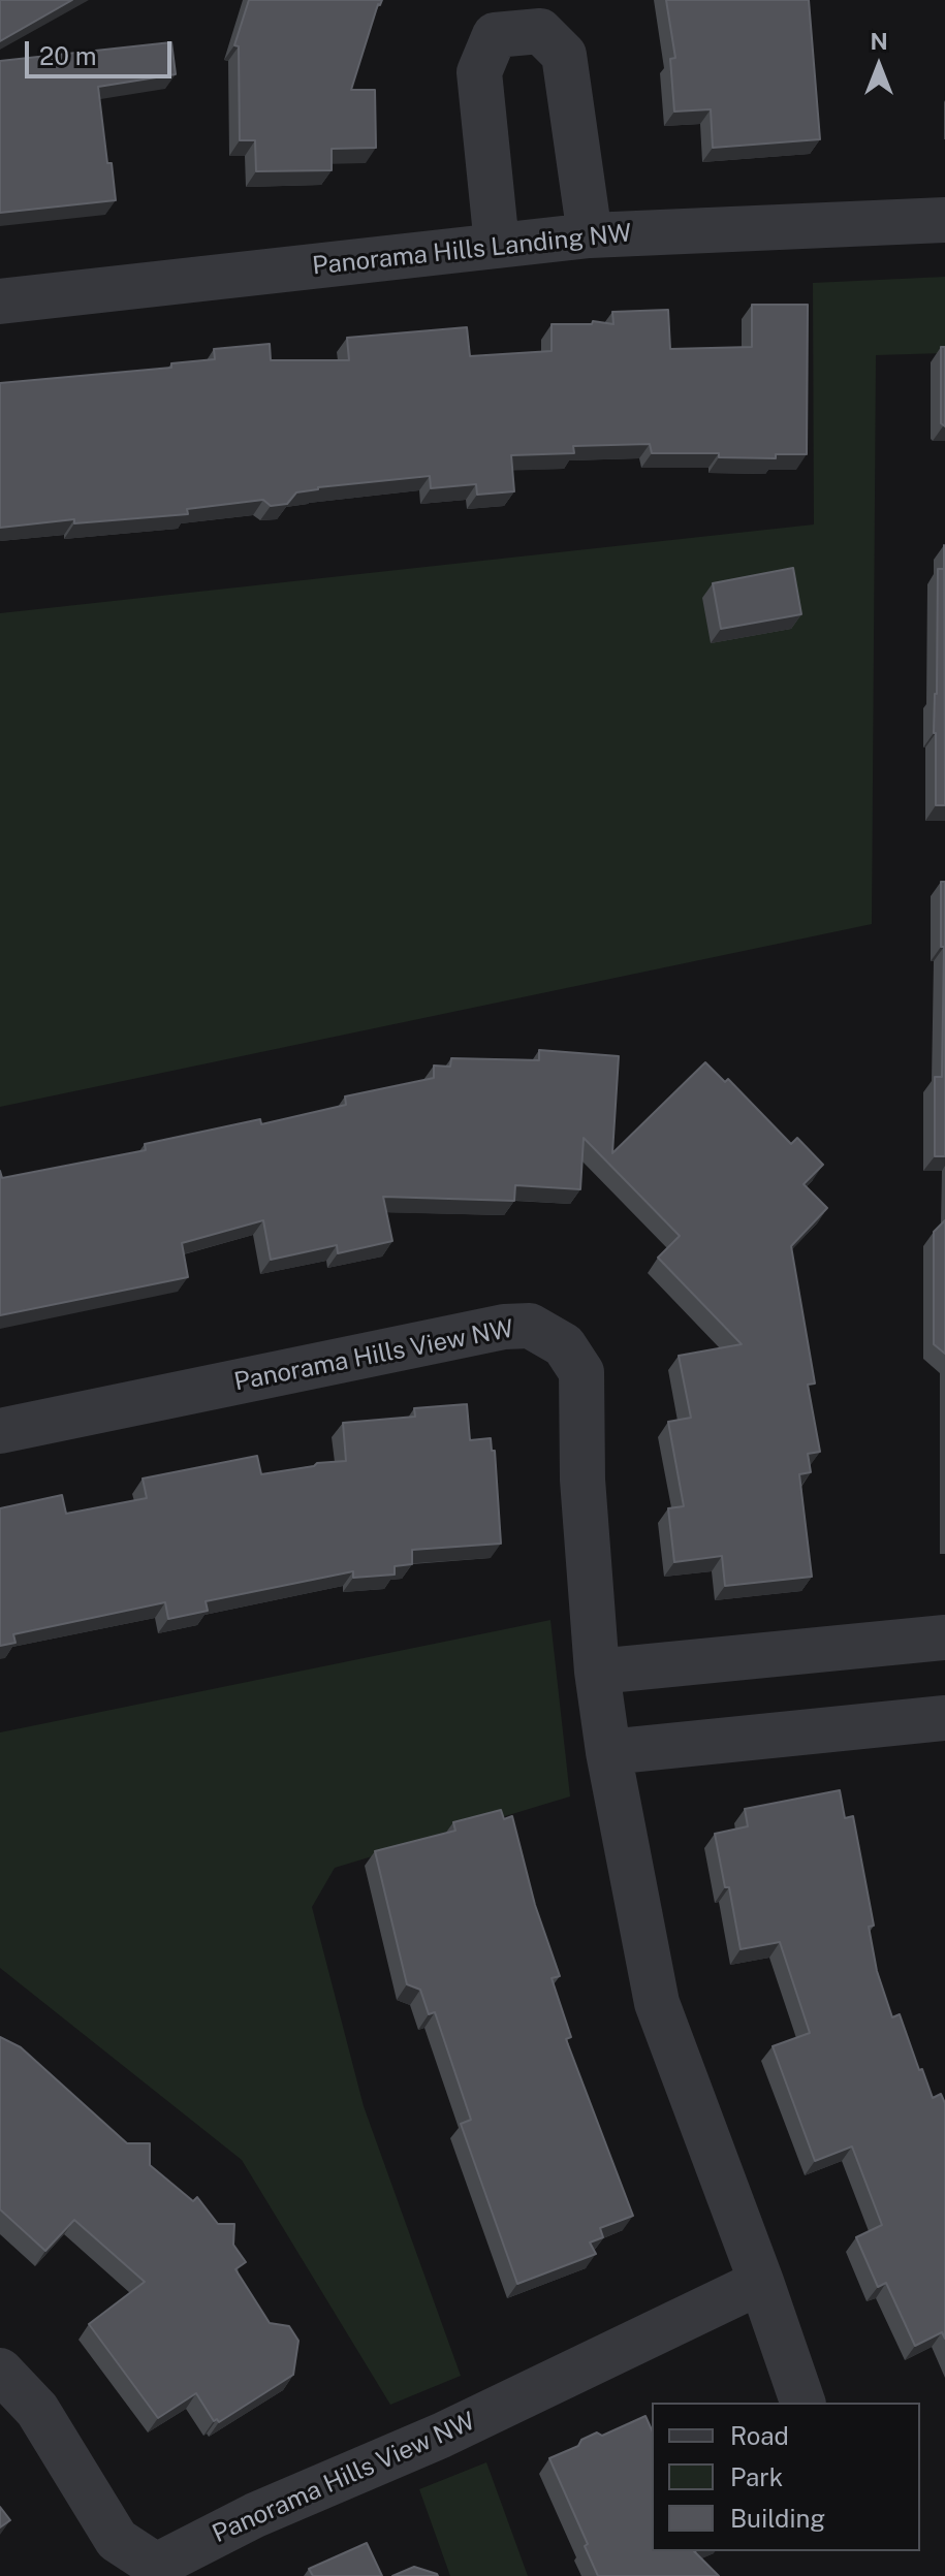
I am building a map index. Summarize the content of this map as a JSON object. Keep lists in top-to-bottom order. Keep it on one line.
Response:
{"streets":{"street":["Panorama Hills Landing NW","Panorama Hills View NW"]},"legend":["Road","Park","Building"],"scale_bar":"20 m","north":"top"}
